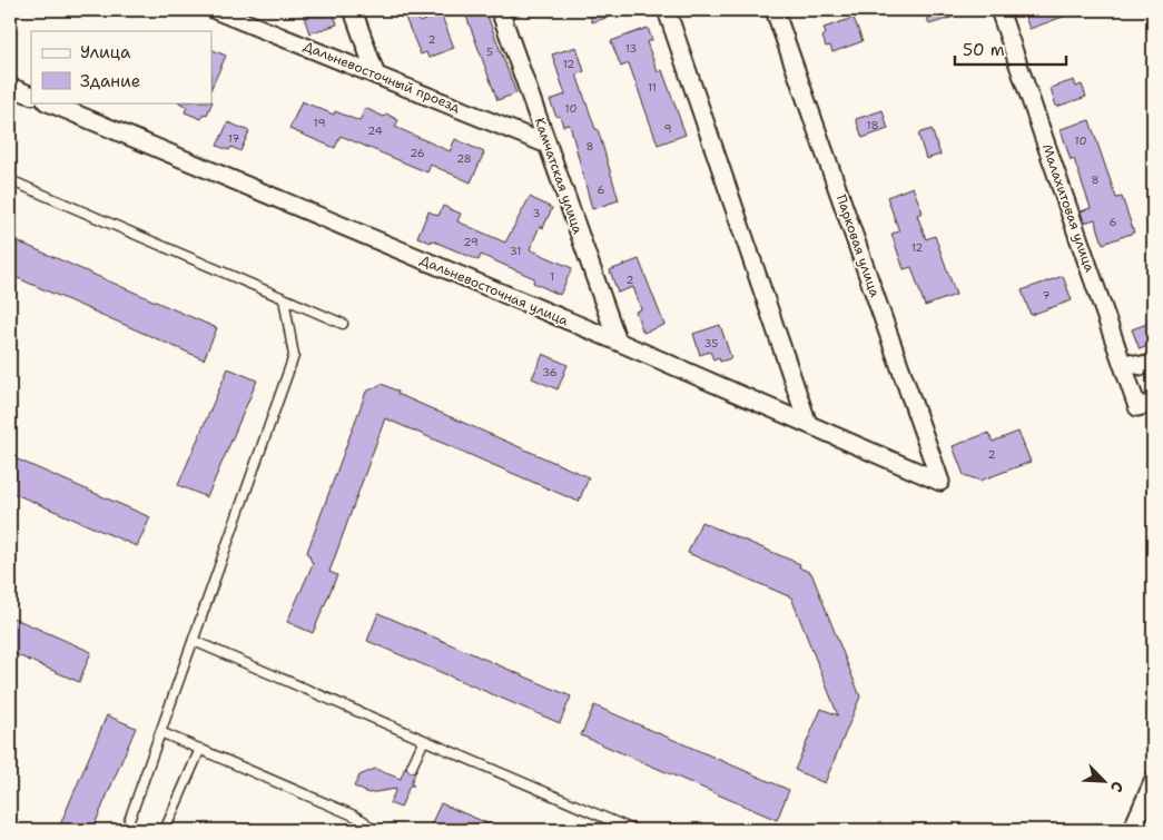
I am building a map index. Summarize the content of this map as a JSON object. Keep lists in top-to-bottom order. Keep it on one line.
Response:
{"streets":{"street":["Дальневосточный проезд","Камчатская улица","Малахитовая улица","Парковая улица","Дальневосточная улица"]},"crossings":[["Дальневосточный проезд","Камчатская улица"],["Камчатская улица","Дальневосточная улица"],["Парковая улица","Дальневосточная улица"]],"house_numbers":["2","13","5","12","11","10","19","18","9","24","17","10","8","26","28","8","6","3","6","29","12","31","1","2","7","35","36","2"],"legend":["Улица","Здание"],"scale_bar":"50 m","north":"bottom right"}
